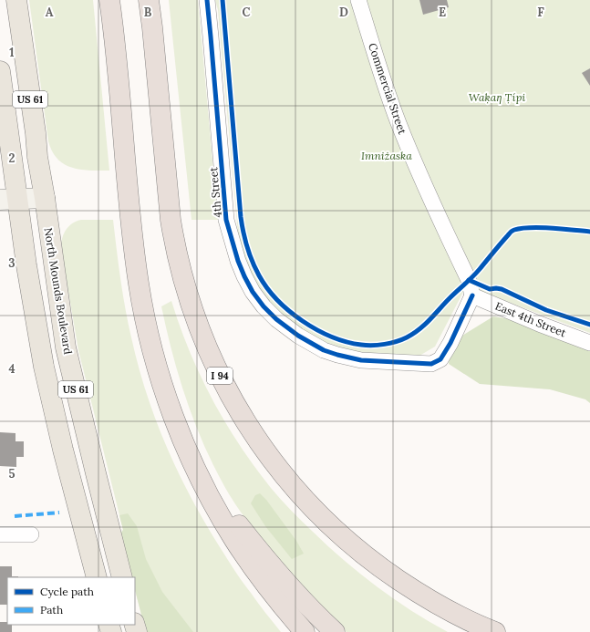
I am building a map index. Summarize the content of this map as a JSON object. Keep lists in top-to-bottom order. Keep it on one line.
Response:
{"streets":{"highway":["I 94"],"main road":["US 61","North Mounds Boulevard"],"street":["Commercial Street","4th Street","East 4th Street"]},"crossings":[["Commercial Street","4th Street"],["Commercial Street","East 4th Street"],["4th Street","East 4th Street"]],"parks":["Waḳaƞ Ṭípi","Imniżaska"],"legend":["Cycle path","Path"],"grid":{"columns":["A","B","C","D","E","F"],"rows":["1","2","3","4","5"]}}
